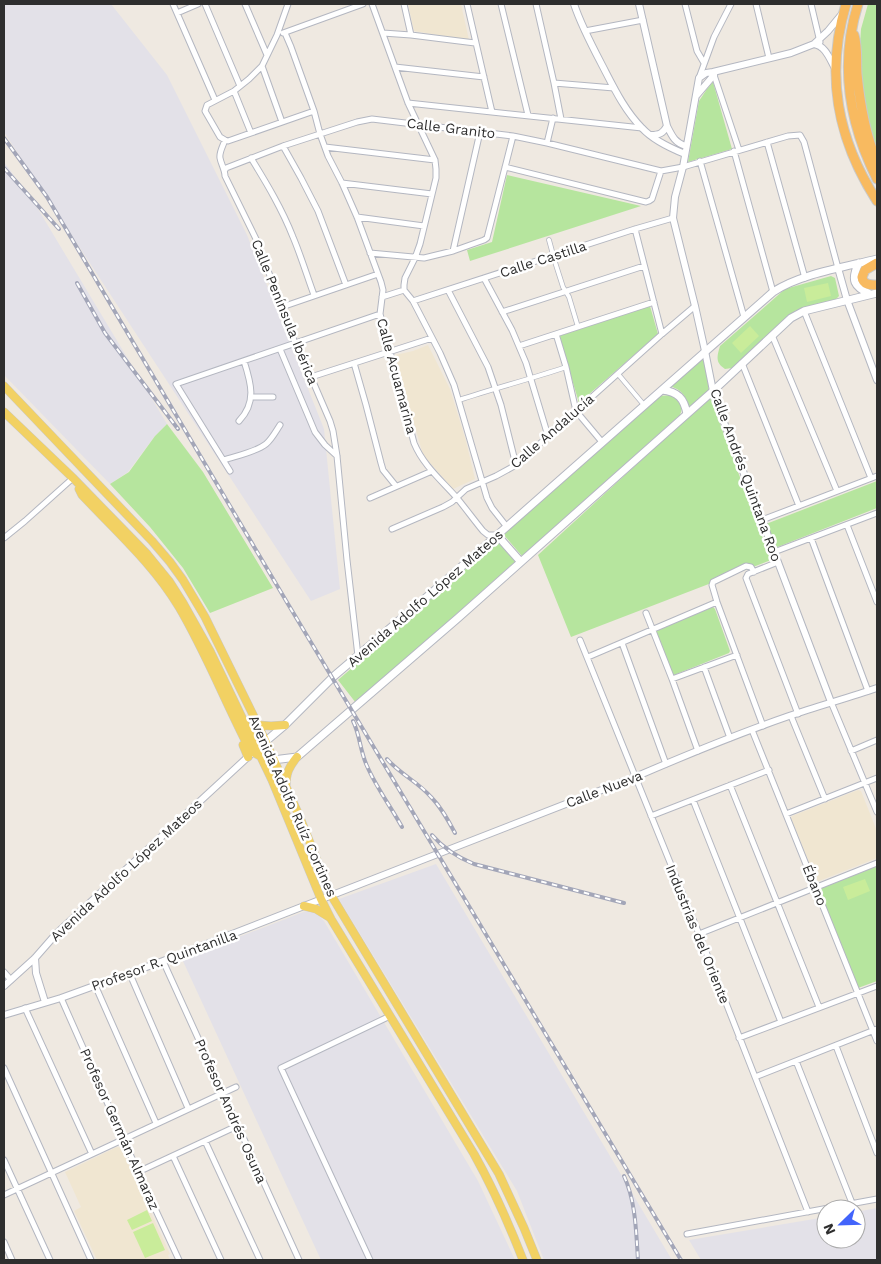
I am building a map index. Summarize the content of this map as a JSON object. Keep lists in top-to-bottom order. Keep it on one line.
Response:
{"streets":{"main road":["Avenida Adolfo López Mateos","Avenida Adolfo Ruíz Cortines"],"street":["Calle Granito","Calle Castilla","Calle Península Ibérica","Calle Acuamarina","Calle Andalucía","Calle Andrés Quintana Roo","Calle Nueva","Ébano","Industrias del Oriente","Profesor R. Quintanilla","Profesor Andrés Osuna","Profesor Germán Almaraz"]},"crossings":[["Calle Granito","Calle Península Ibérica"],["Calle Granito","Calle Acuamarina"],["Calle Granito","Calle Andrés Quintana Roo"],["Calle Granito","Avenida Adolfo López Mateos"],["Calle Castilla","Calle Andrés Quintana Roo"],["Calle Península Ibérica","Avenida Adolfo López Mateos"],["Calle Acuamarina","Calle Andalucía"],["Calle Acuamarina","Avenida Adolfo López Mateos"],["Calle Andalucía","Calle Andrés Quintana Roo"],["Calle Andrés Quintana Roo","Avenida Adolfo López Mateos"],["Calle Andrés Quintana Roo","Calle Nueva"],["Avenida Adolfo López Mateos","Avenida Adolfo Ruíz Cortines"],["Calle Nueva","Avenida Adolfo Ruíz Cortines"],["Calle Nueva","Ébano"],["Calle Nueva","Industrias del Oriente"],["Calle Nueva","Profesor R. Quintanilla"],["Avenida Adolfo Ruíz Cortines","Profesor R. Quintanilla"],["Profesor R. Quintanilla","Profesor Andrés Osuna"],["Profesor R. Quintanilla","Profesor Germán Almaraz"]],"north":"bottom left"}
